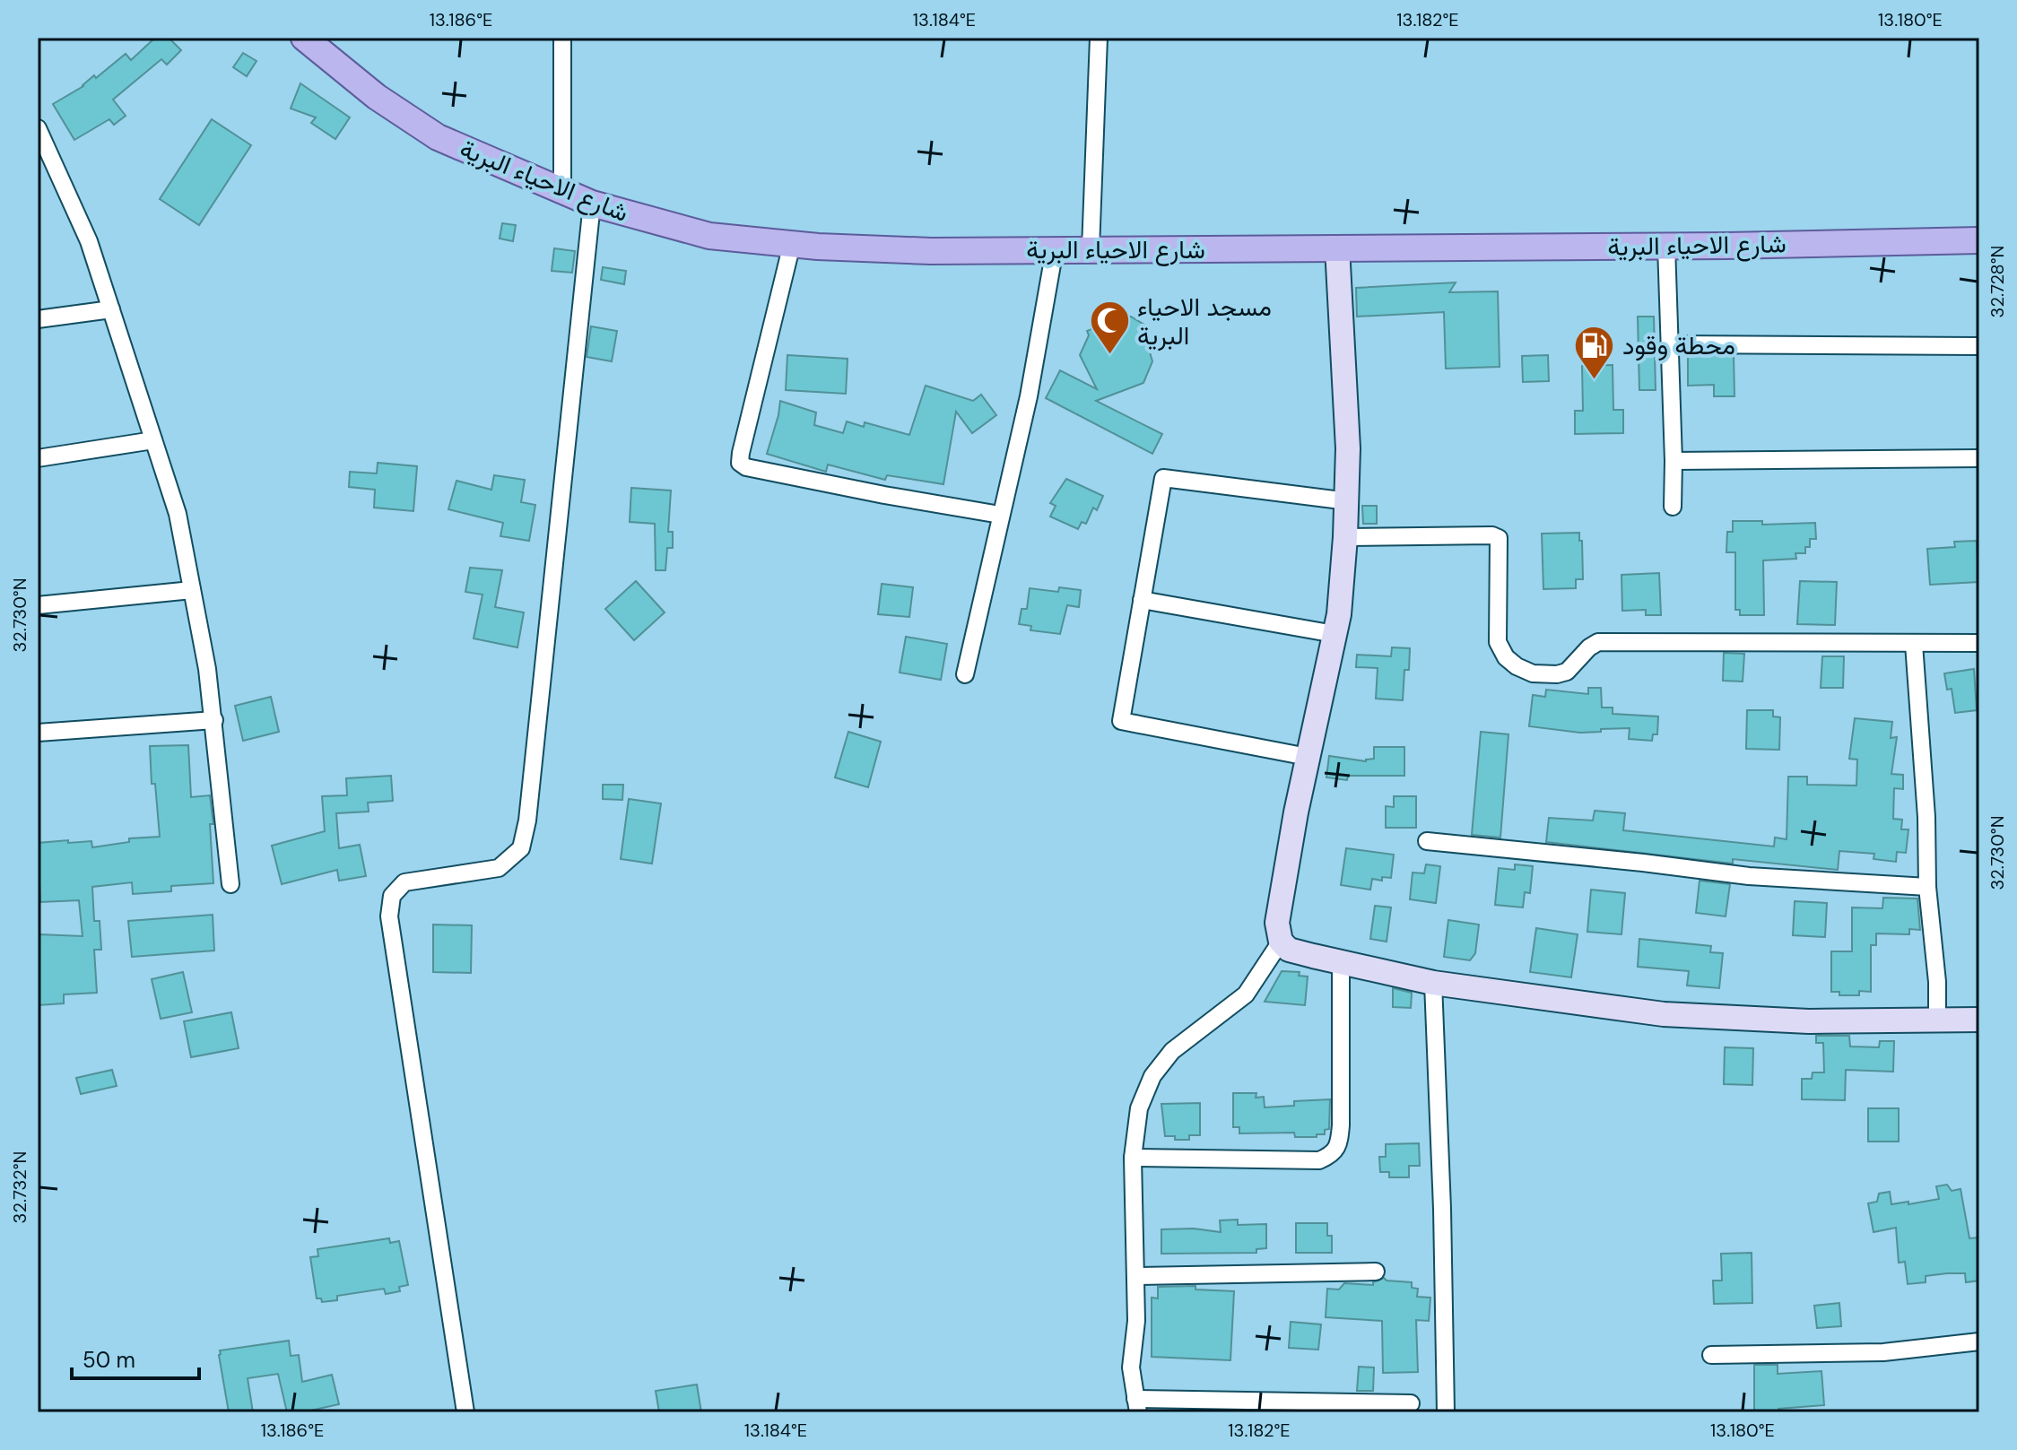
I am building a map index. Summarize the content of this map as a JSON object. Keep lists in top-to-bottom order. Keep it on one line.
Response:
{"streets":{"main road":["شارع الاحياء البرية"]},"places":{"mosque":["مسجد الاحياء البرية"],"fuel station":["محطة وقود"]},"scale_bar":"50 m","coordinates":["13.186°E","13.184°E","13.182°E","13.180°E","32.728°N","32.730°N","32.732°N"]}
